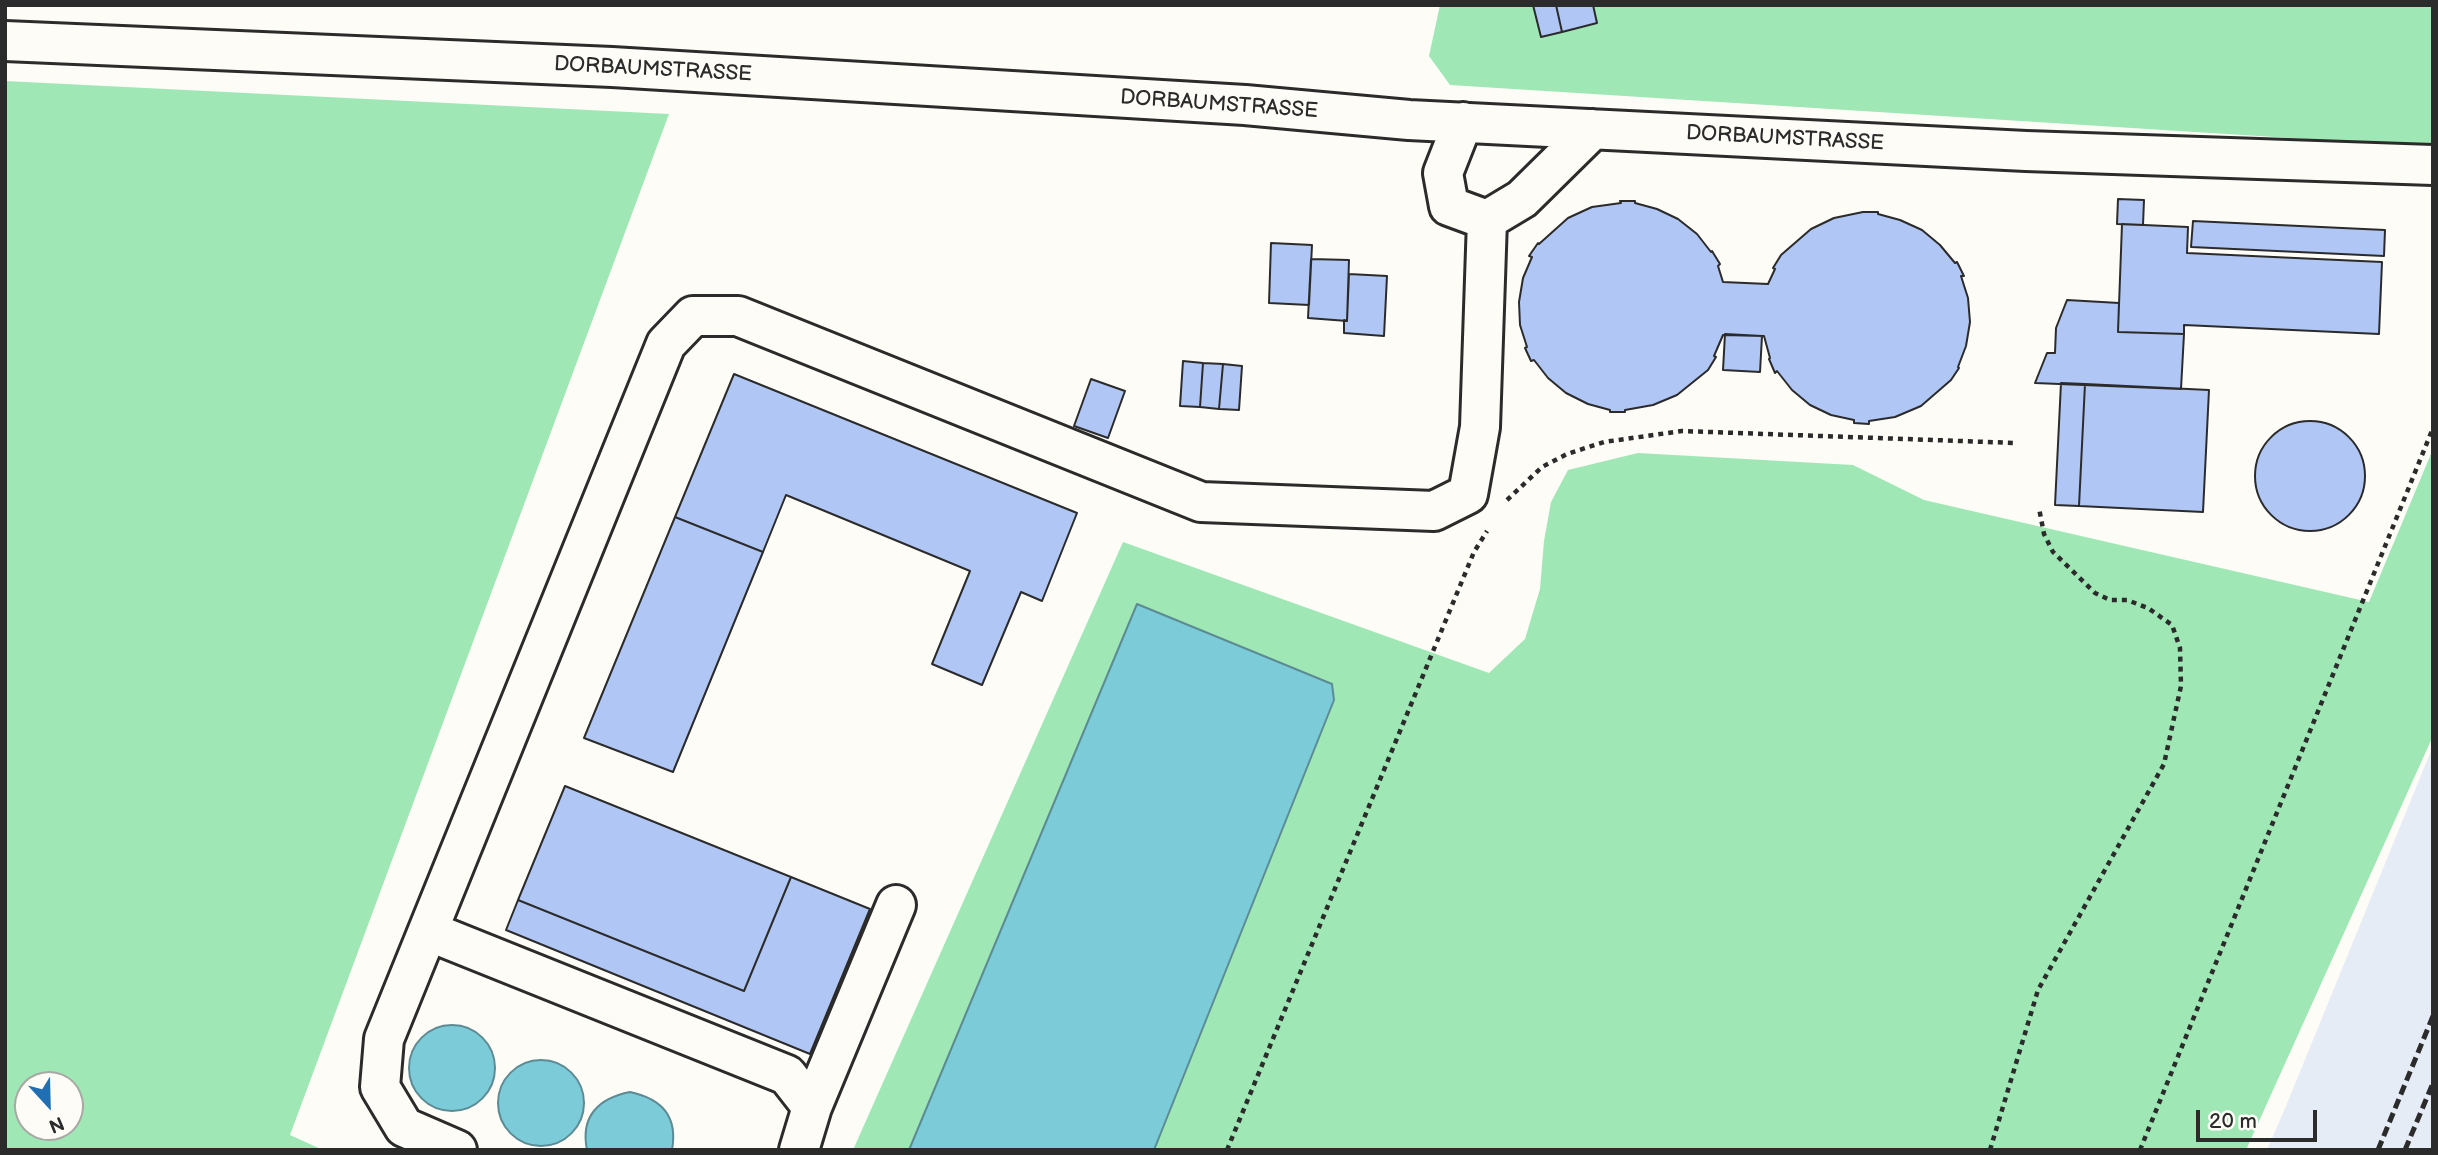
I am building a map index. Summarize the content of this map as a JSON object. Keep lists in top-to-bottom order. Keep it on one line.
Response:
{"streets":{"lane":["DORBAUMSTRASSE"]},"scale_bar":"20 m","north":"bottom"}
